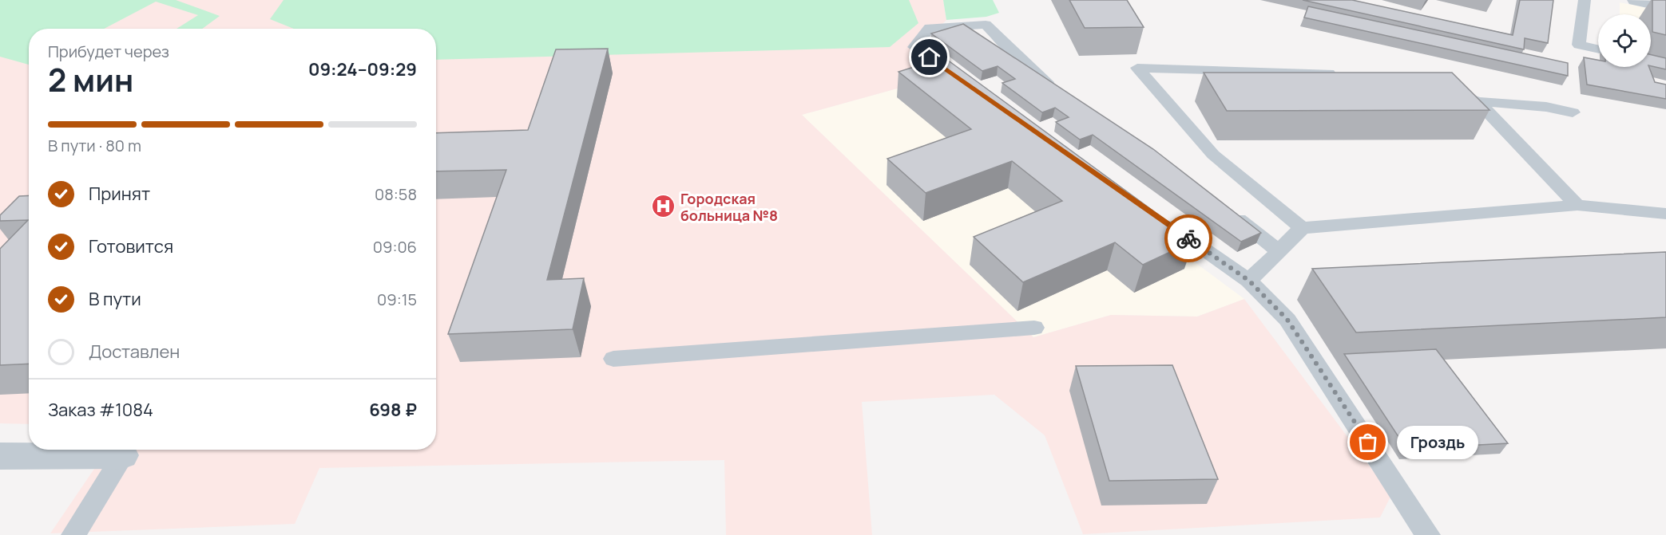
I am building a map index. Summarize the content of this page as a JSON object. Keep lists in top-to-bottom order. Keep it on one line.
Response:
{"places":{"hospital":["Городская больница №8"],"other":["Гроздь"]},"page":{"heading":["2 мин","Прибудет через","09:24–09:29"],"panel":["Заказ #1084","698 ₽"],"bar":"В пути · 80 m","list":[["Принят","08:58"],["Готовится","09:06"],["В пути","09:15"],"Доставлен"],"bubble":"Гроздь"}}
